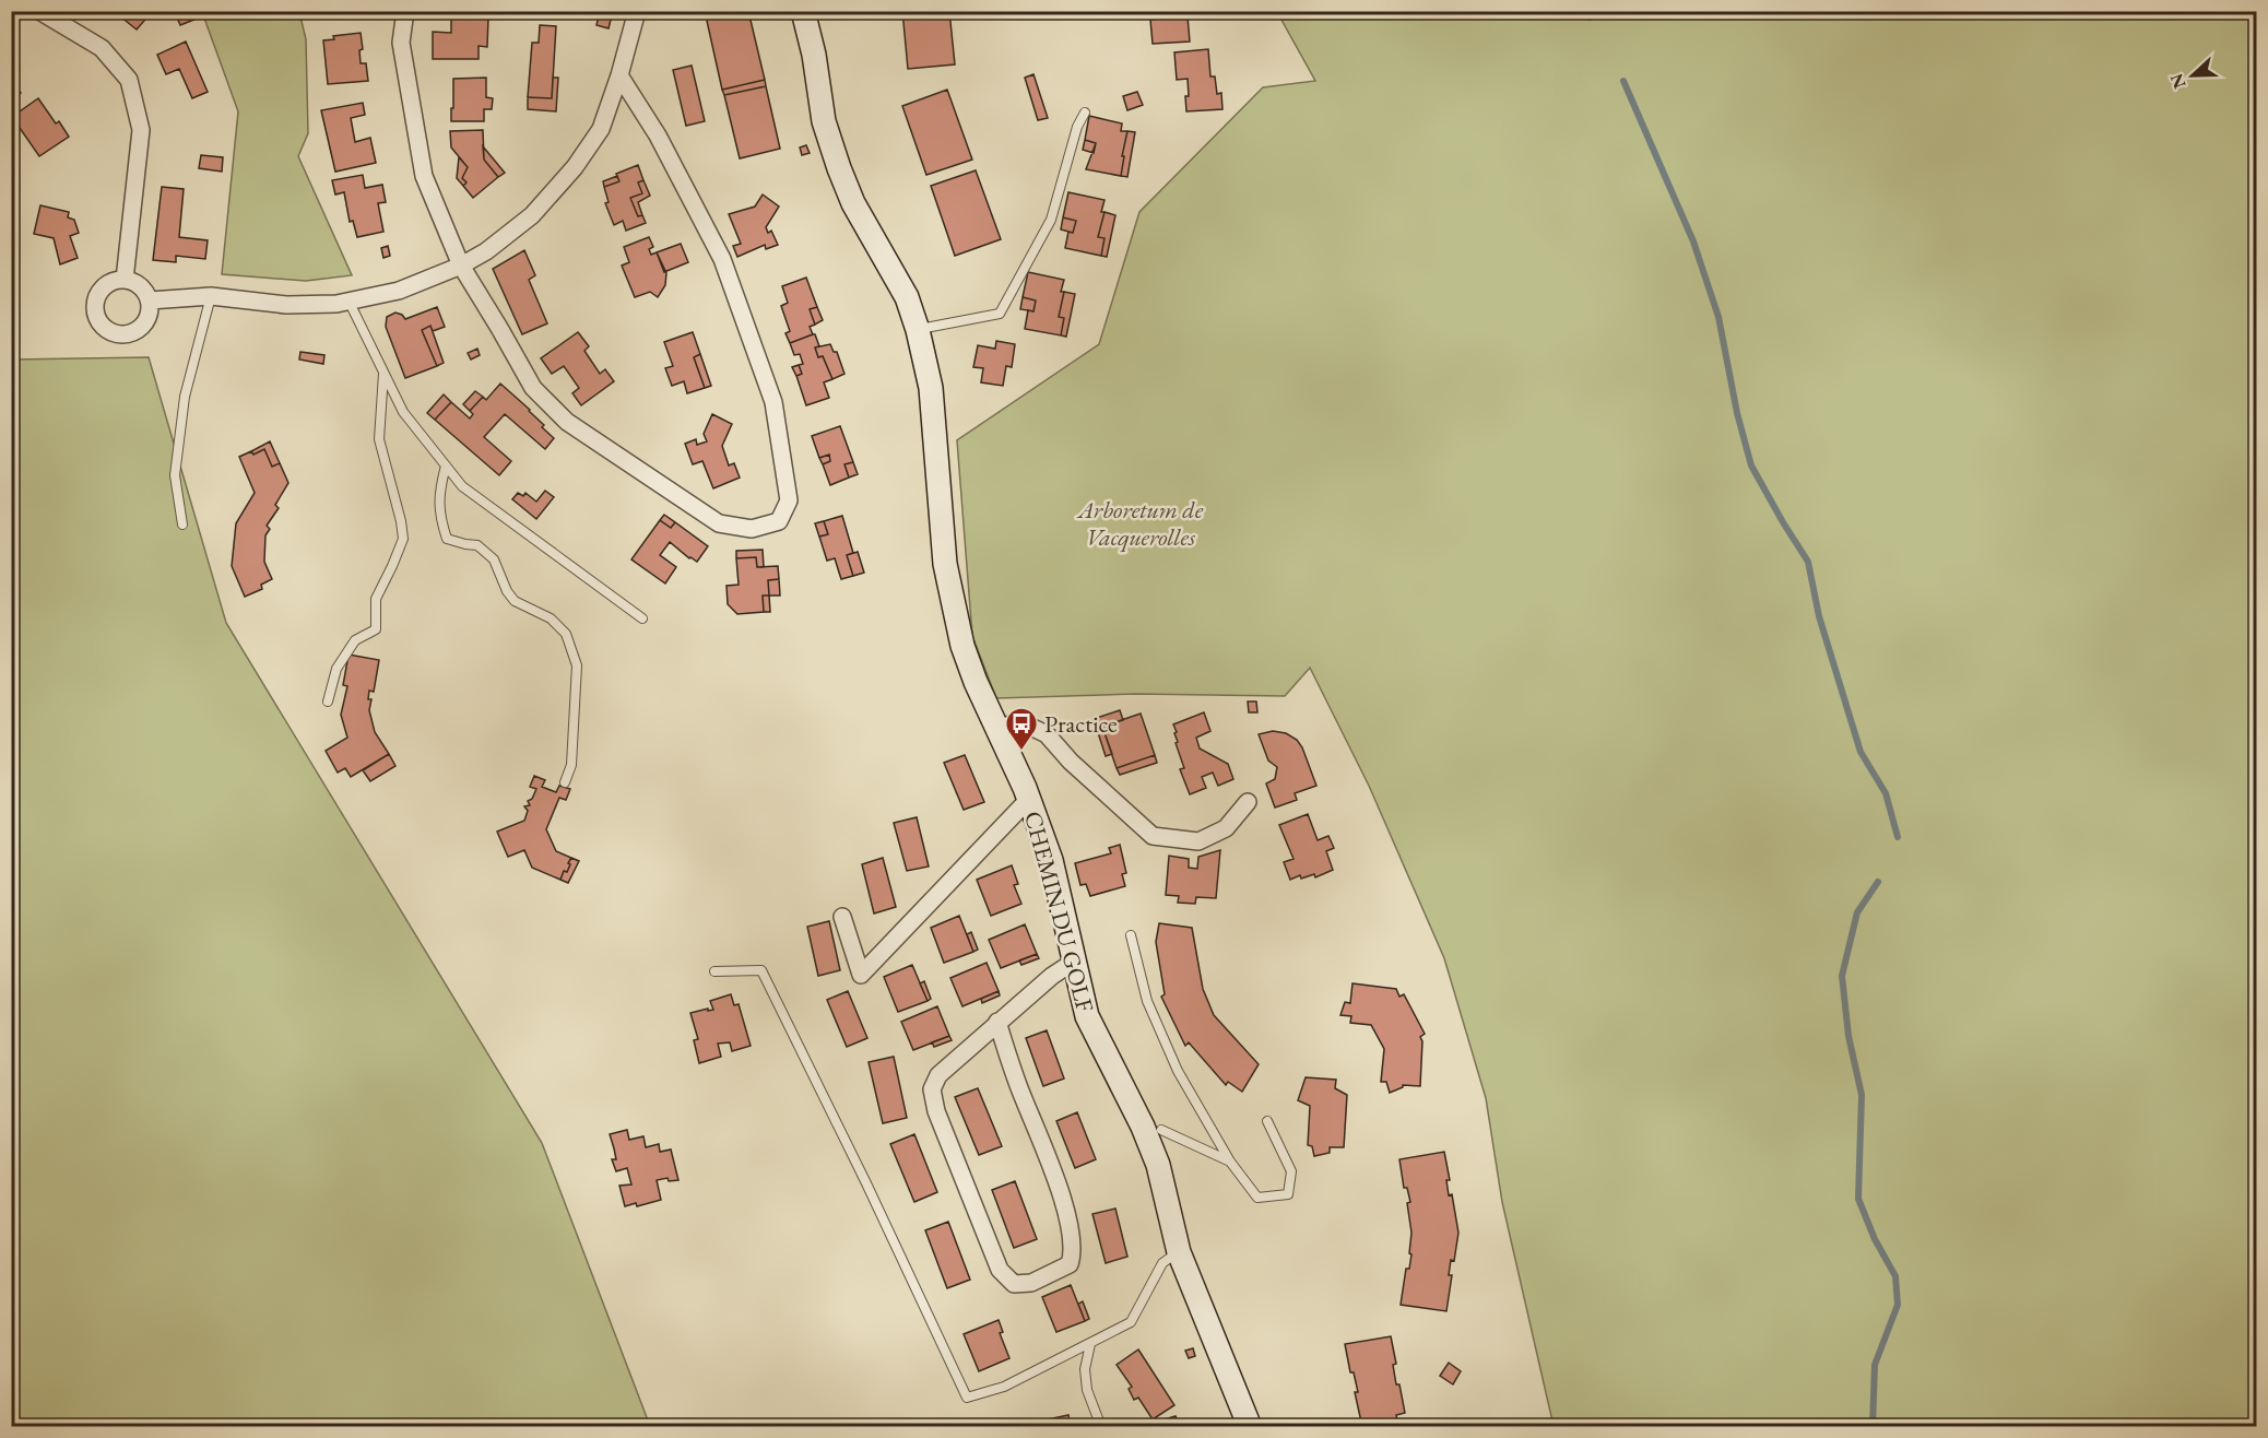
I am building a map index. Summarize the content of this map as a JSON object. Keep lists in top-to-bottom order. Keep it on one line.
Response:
{"streets":{"street":["CHEMIN DU GOLF"]},"parks":["Arboretum de Vacquerolles"],"places":{"bus stop":["Practice"]},"north":"left"}
